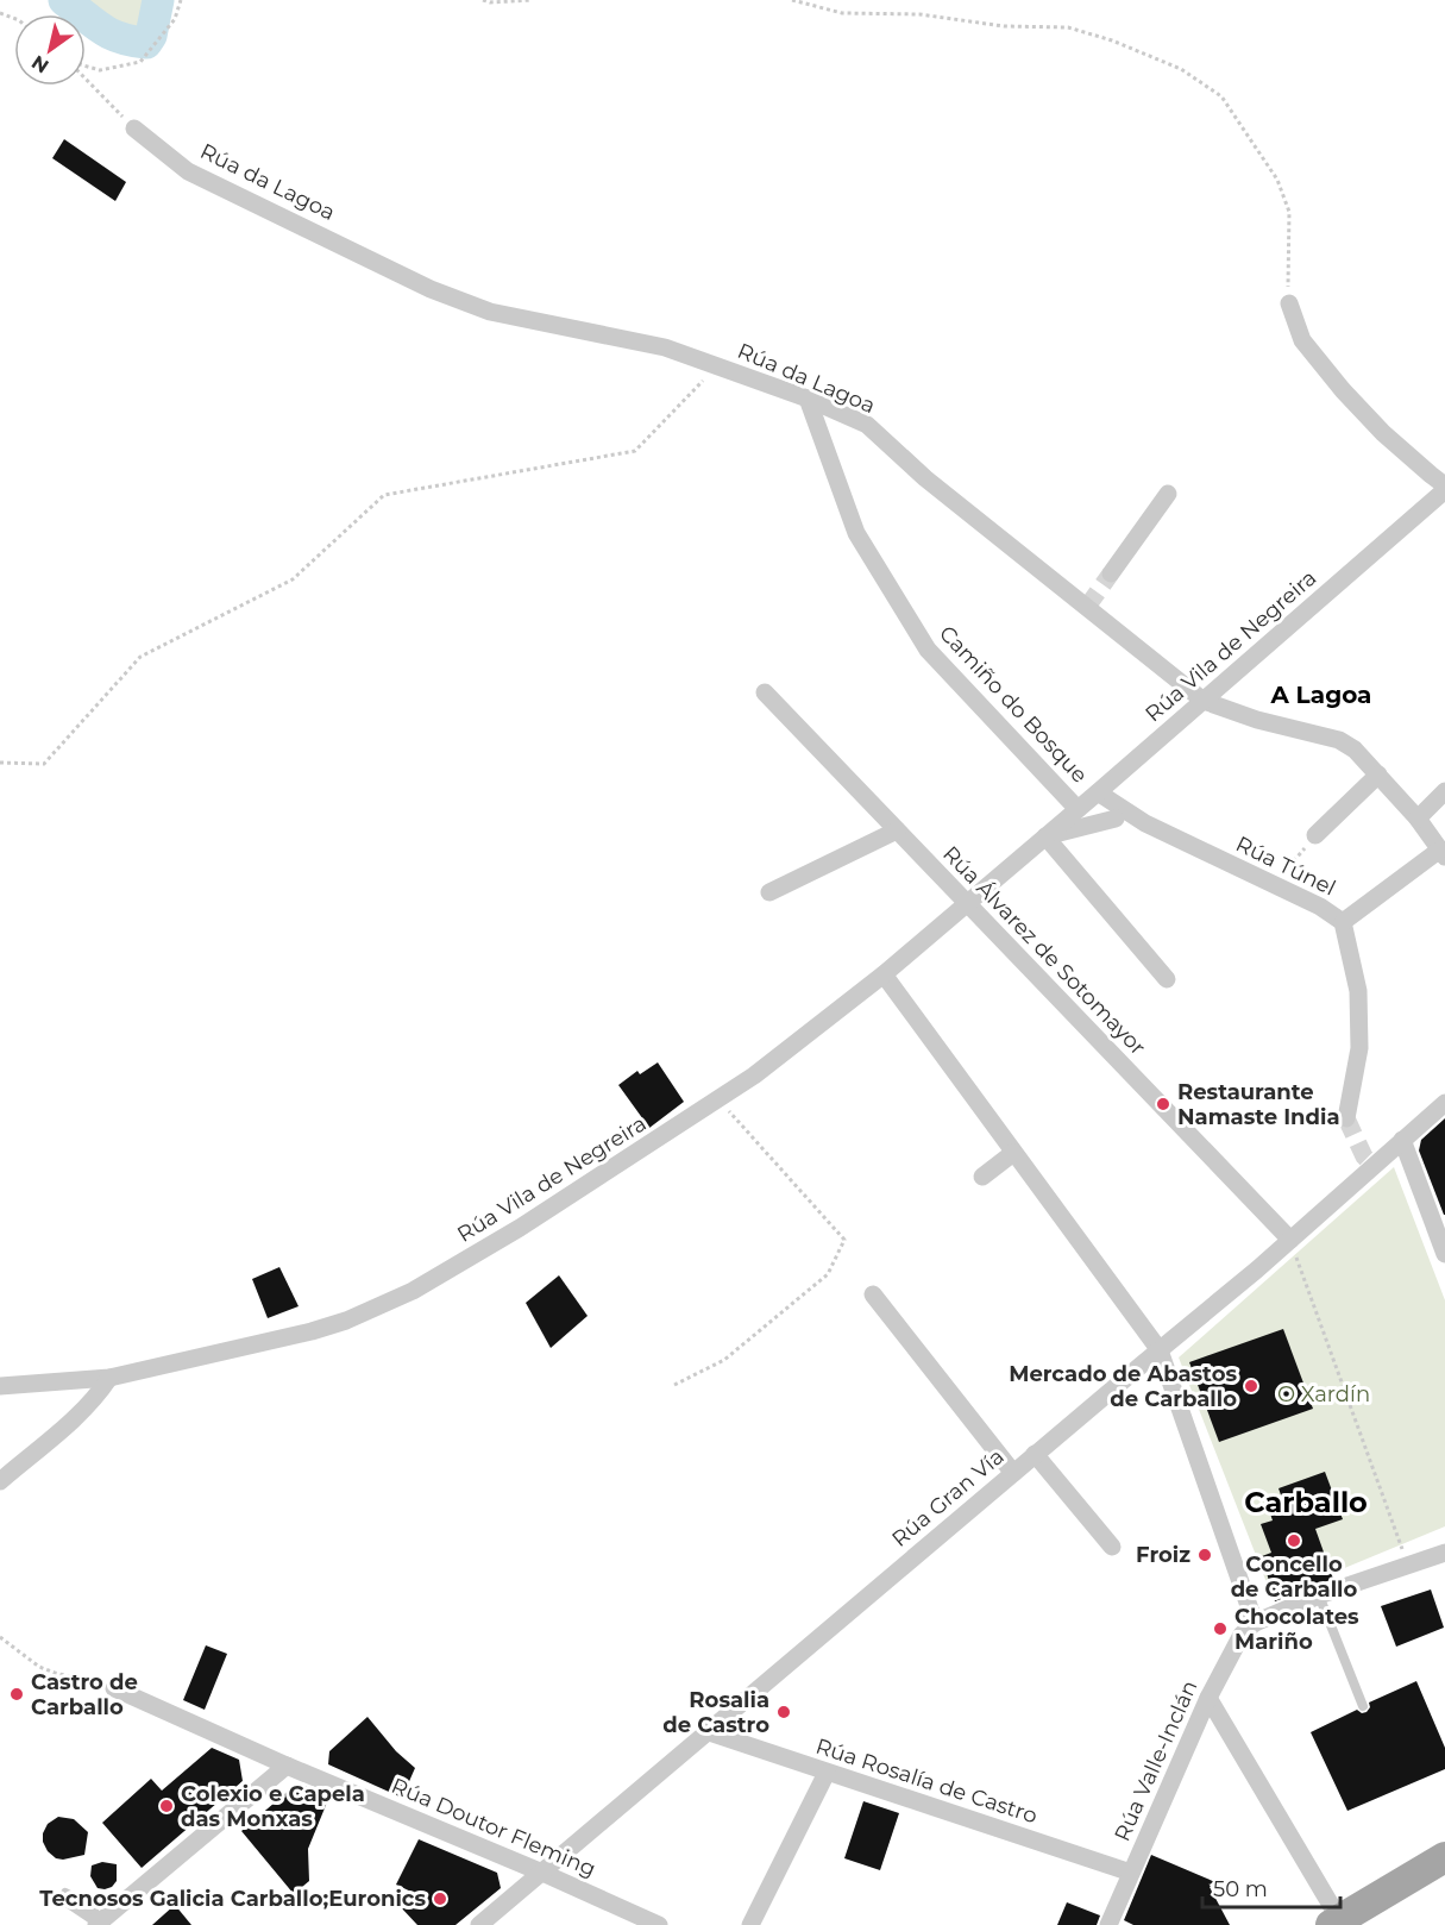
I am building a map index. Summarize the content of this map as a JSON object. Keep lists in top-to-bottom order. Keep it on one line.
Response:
{"streets":{"street":["Rúa da Lagoa","Rúa Vila de Negreira","Camiño do Bosque","Rúa Túnel","Rúa Álvarez de Sotomayor","Rúa Gran Vía","Rúa Valle-Inclán","Rúa Rosalía de Castro","Rúa Doutor Fleming"]},"crossings":[["Rúa da Lagoa","Rúa Vila de Negreira"],["Rúa da Lagoa","Camiño do Bosque"],["Rúa Vila de Negreira","Camiño do Bosque"],["Rúa Vila de Negreira","Rúa Túnel"],["Rúa Vila de Negreira","Rúa Álvarez de Sotomayor"],["Camiño do Bosque","Rúa Túnel"],["Rúa Álvarez de Sotomayor","Rúa Gran Vía"],["Rúa Gran Vía","Rúa Rosalía de Castro"],["Rúa Gran Vía","Rúa Doutor Fleming"],["Rúa Valle-Inclán","Rúa Rosalía de Castro"]],"districts":["A Lagoa","Carballo"],"parks":["O Xardín"],"places":["Restaurante Namaste India","Mercado de Abastos de Carballo","Concello de Carballo","Froiz","Chocolates Mariño","Castro de Carballo","Rosalia de Castro","Colexio e Capela das Monxas","Tecnosos Galicia Carballo;Euronics"],"scale_bar":"50 m","north":"bottom left"}
